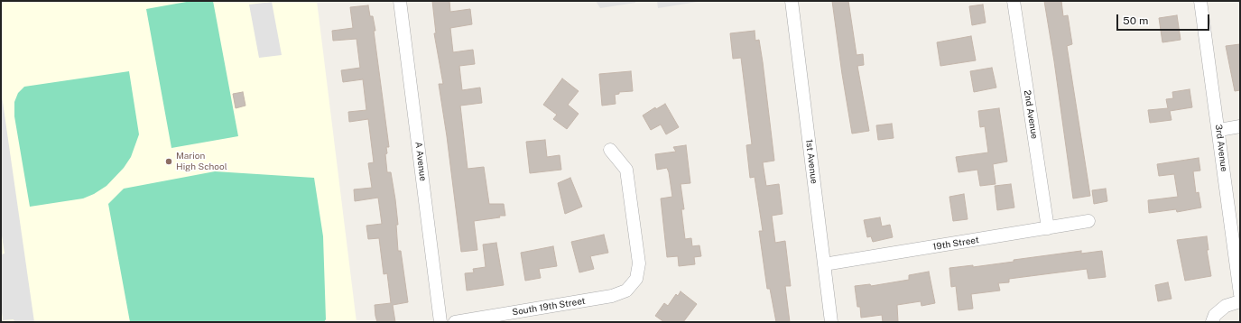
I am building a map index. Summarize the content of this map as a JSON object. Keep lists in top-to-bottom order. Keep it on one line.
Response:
{"streets":{"street":["2nd Avenue","3rd Avenue","A Avenue","1st Avenue","19th Street","South 19th Street"]},"crossings":[["2nd Avenue","19th Street"],["1st Avenue","19th Street"]],"places":["Marion High School"],"scale_bar":"50 m"}
